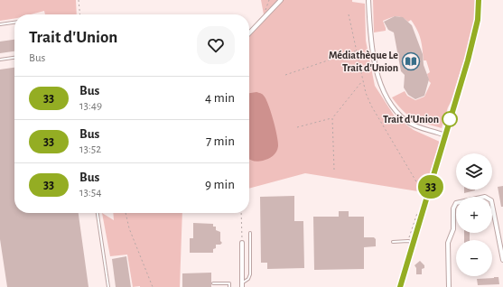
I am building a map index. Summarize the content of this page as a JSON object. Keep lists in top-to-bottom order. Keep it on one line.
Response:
{"places":{"library":["Médiathèque Le Trait d'Union"],"other":["Trait d'Union"]},"lines":["bus line 33"],"page":{"on_map":"33","heading":["Trait d'Union","Bus"],"list":[{"mark":"33","name":"Bus","note":"13:49","value":"4 min"},{"mark":"33","name":"Bus","note":"13:52","value":"7 min"},{"mark":"33","name":"Bus","note":"13:54","value":"9 min"}],"map_buttons":["+","−"]}}
